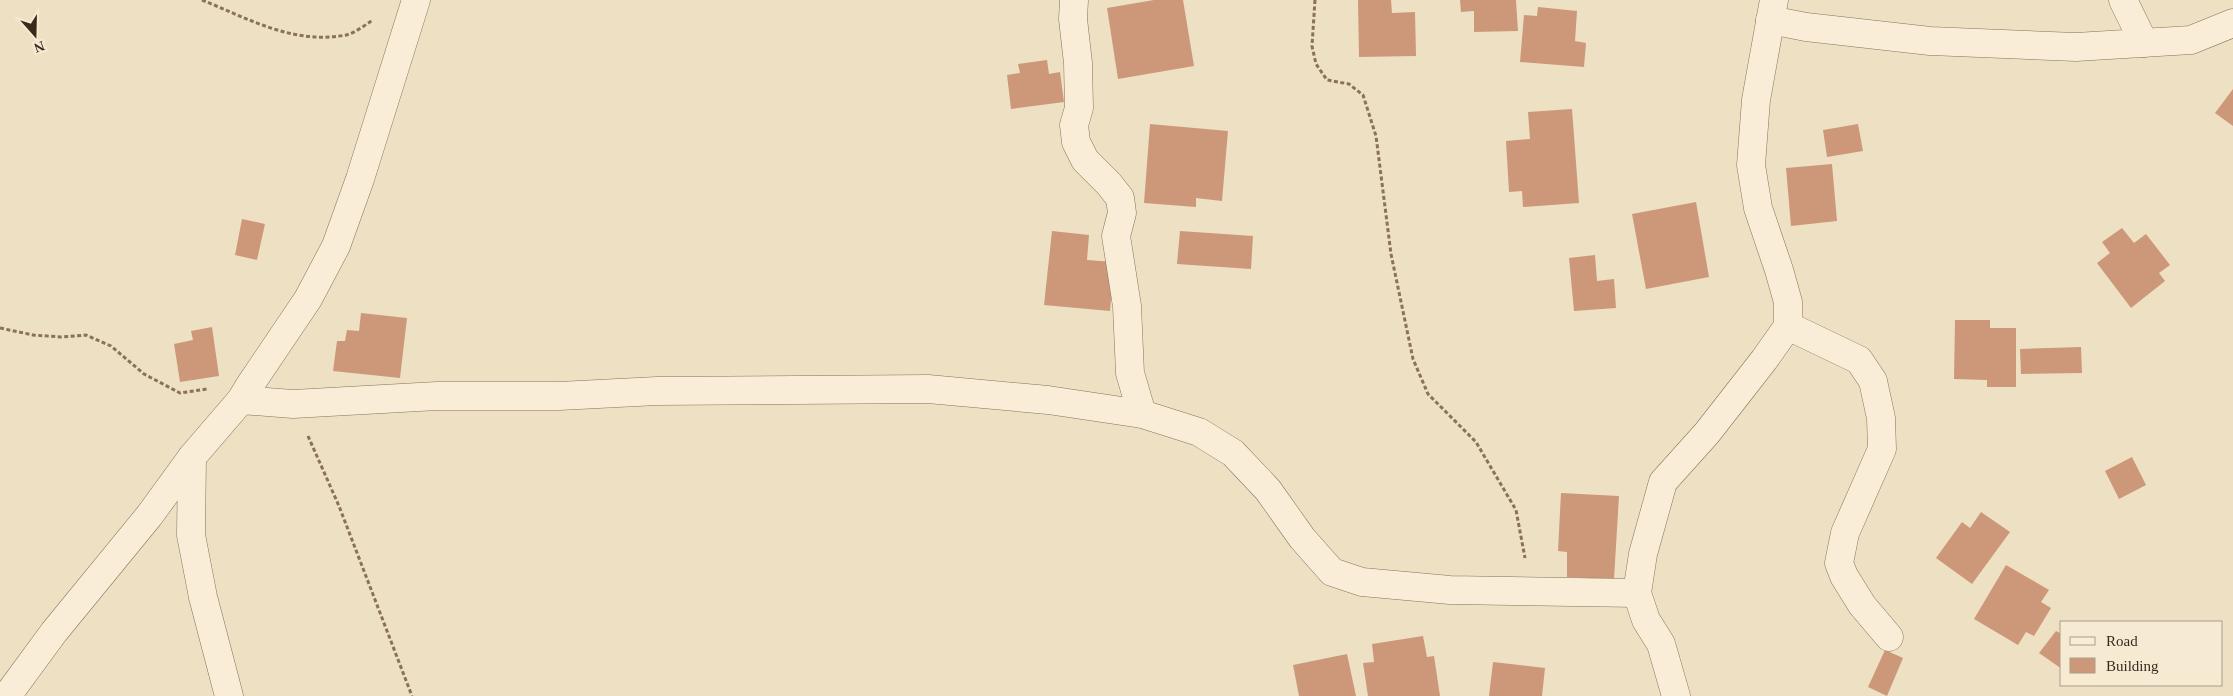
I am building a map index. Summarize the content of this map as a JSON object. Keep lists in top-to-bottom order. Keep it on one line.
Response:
{"legend":["Road","Building"],"north":"bottom"}
